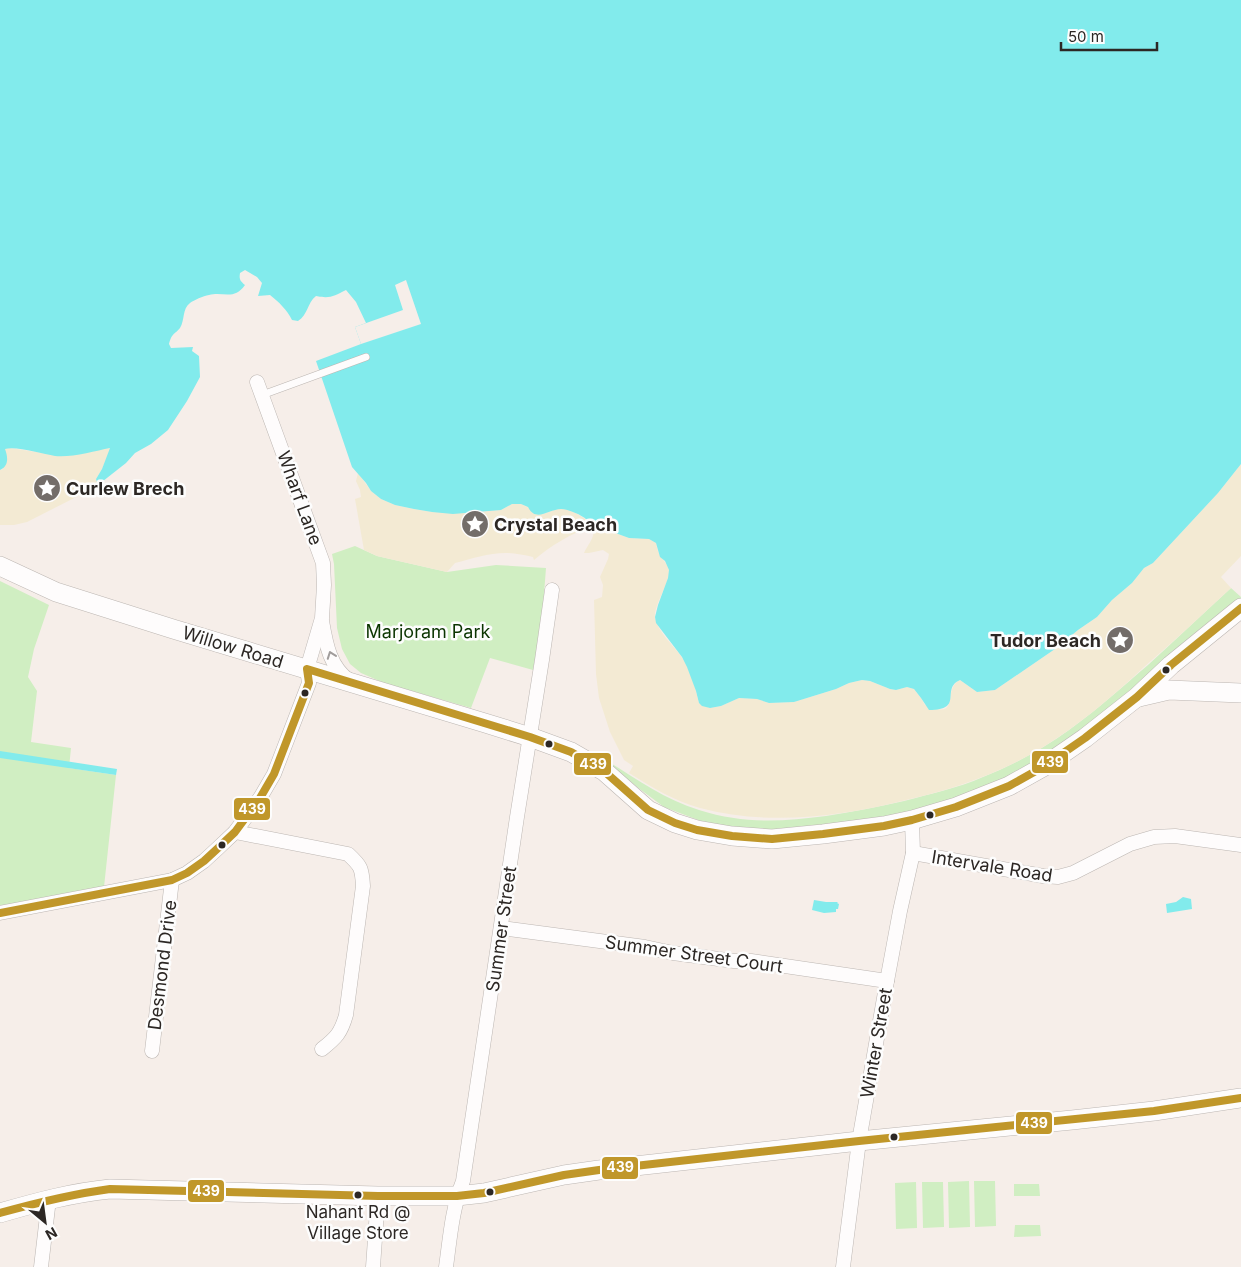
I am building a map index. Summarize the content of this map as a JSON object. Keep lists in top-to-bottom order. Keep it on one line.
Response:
{"streets":{"main road":["Willow Road"],"street":["Wharf Lane","Intervale Road","Summer Street","Summer Street Court","Desmond Drive","Winter Street"]},"crossings":[["Wharf Lane","Willow Road"],["Wharf Lane","Desmond Drive"],["Willow Road","Summer Street"],["Willow Road","Winter Street"],["Intervale Road","Winter Street"],["Summer Street","Summer Street Court"],["Summer Street Court","Winter Street"]],"parks":["Marjoram Park"],"places":{"place":["Curlew Brech","Crystal Beach","Tudor Beach"],"other":["Nahant Rd @ Village Store"]},"lines":["transit line 439"],"scale_bar":"50 m","north":"bottom right"}
